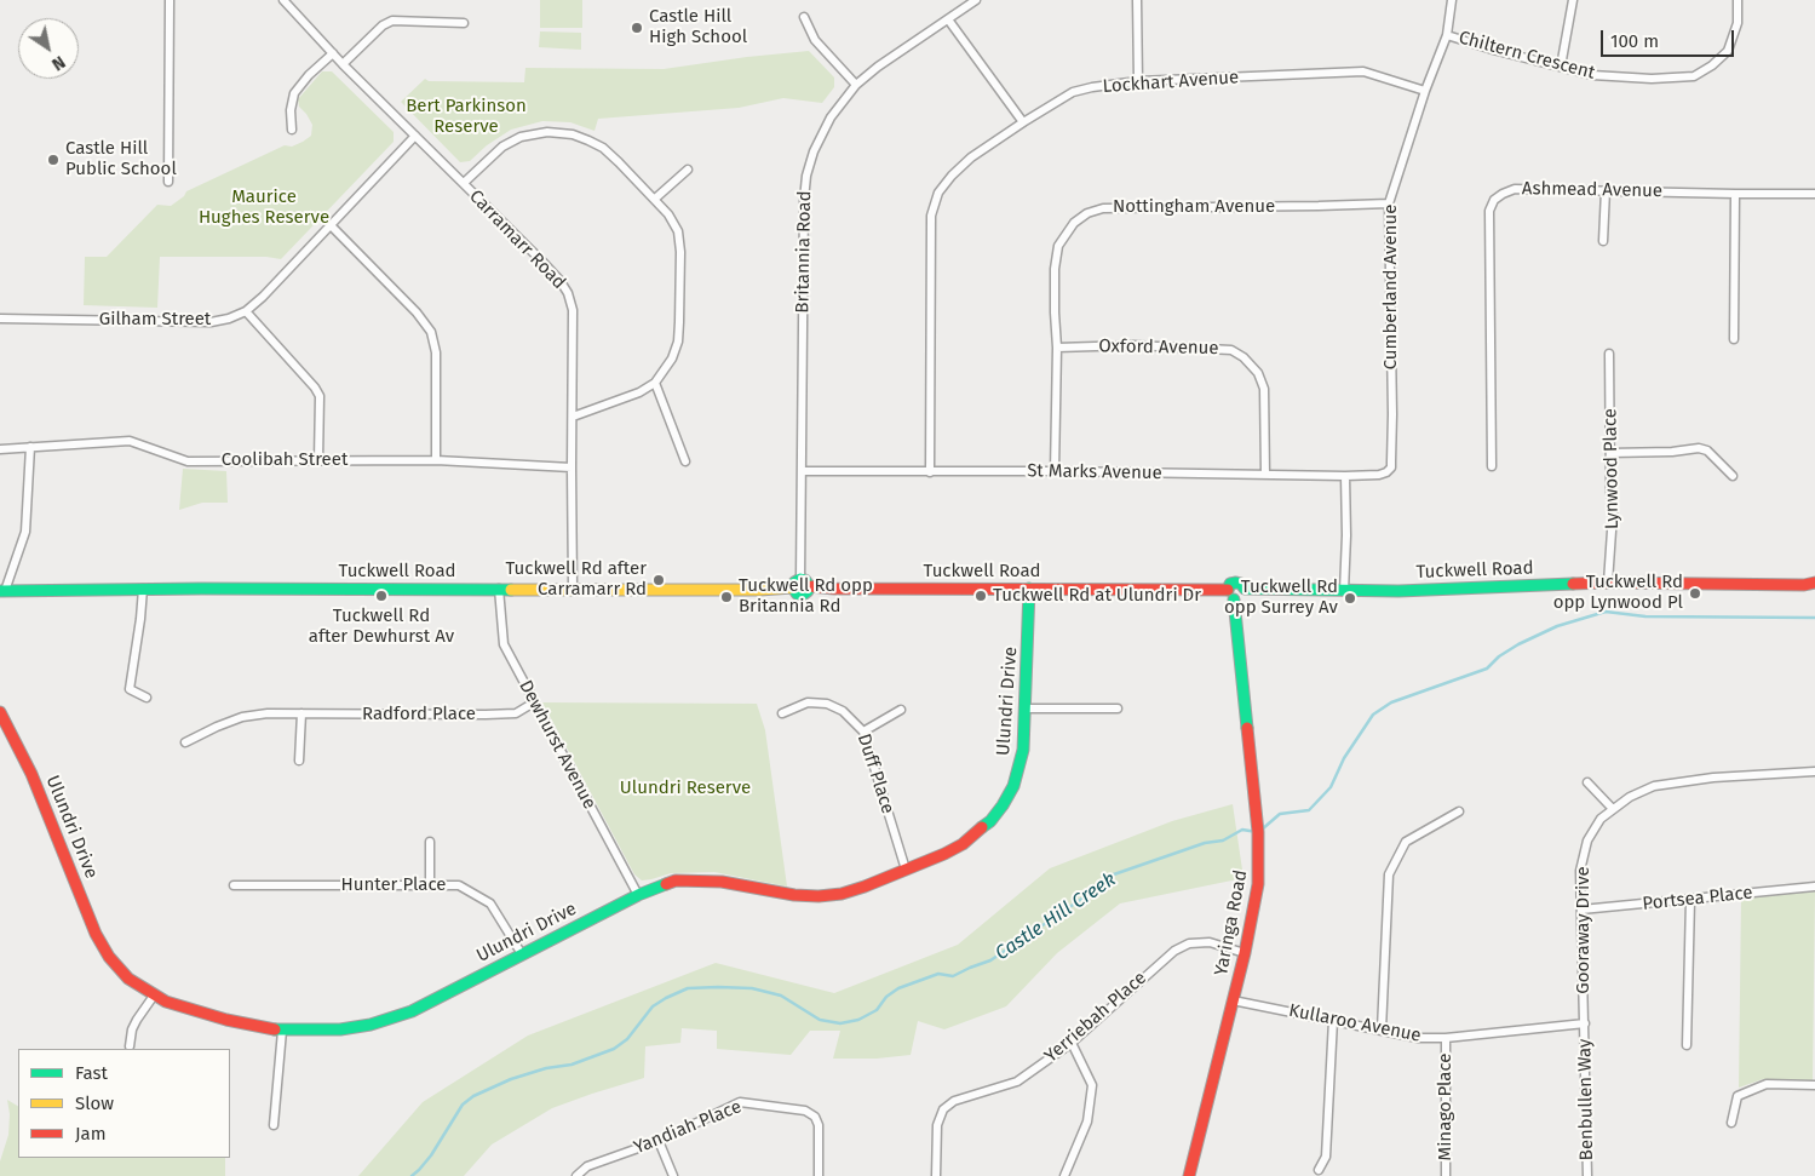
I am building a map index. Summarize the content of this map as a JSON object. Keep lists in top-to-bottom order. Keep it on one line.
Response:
{"streets":{"street":["Chiltern Crescent","Lockhart Avenue","Ashmead Avenue","Nottingham Avenue","Carramarr Road","Britannia Road","Cumberland Avenue","Gilham Street","Oxford Avenue","Coolibah Street","Lynwood Place","St Marks Avenue","Tuckwell Road","Ulundri Drive","Radford Place","Dewhurst Avenue","Duff Place","Hunter Place","Portsea Place","Yaringa Road","Gooraway Drive","Yerriebah Place","Kullaroo Avenue","Benbullen Way","Minago Place","Yandiah Place"]},"crossings":[["Chiltern Crescent","Cumberland Avenue"],["Lockhart Avenue","Cumberland Avenue"],["Lockhart Avenue","St Marks Avenue"],["Nottingham Avenue","Cumberland Avenue"],["Nottingham Avenue","Oxford Avenue"],["Nottingham Avenue","St Marks Avenue"],["Carramarr Road","Gilham Street"],["Carramarr Road","Coolibah Street"],["Carramarr Road","Tuckwell Road"],["Britannia Road","St Marks Avenue"],["Britannia Road","Tuckwell Road"],["Cumberland Avenue","St Marks Avenue"],["Oxford Avenue","St Marks Avenue"],["Lynwood Place","Tuckwell Road"],["Tuckwell Road","Ulundri Drive"],["Tuckwell Road","Dewhurst Avenue"],["Tuckwell Road","Yaringa Road"],["Ulundri Drive","Dewhurst Avenue"],["Ulundri Drive","Duff Place"],["Ulundri Drive","Hunter Place"],["Radford Place","Dewhurst Avenue"],["Portsea Place","Gooraway Drive"],["Yaringa Road","Yerriebah Place"],["Yaringa Road","Kullaroo Avenue"],["Gooraway Drive","Kullaroo Avenue"],["Gooraway Drive","Benbullen Way"],["Kullaroo Avenue","Benbullen Way"],["Kullaroo Avenue","Minago Place"]],"water":["Castle Hill Creek"],"parks":["Bert Parkinson Reserve","Maurice Hughes Reserve","Ulundri Reserve"],"places":["Castle Hill High School","Castle Hill Public School","Tuckwell Rd after Carramarr Rd","Tuckwell Rd opp Lynwood Pl","Tuckwell Rd after Dewhurst Av","Tuckwell Rd at Ulundri Dr","Tuckwell Rd opp Britannia Rd","Tuckwell Rd opp Surrey Av"],"legend":["Fast","Slow","Jam"],"scale_bar":"100 m","north":"bottom right"}
